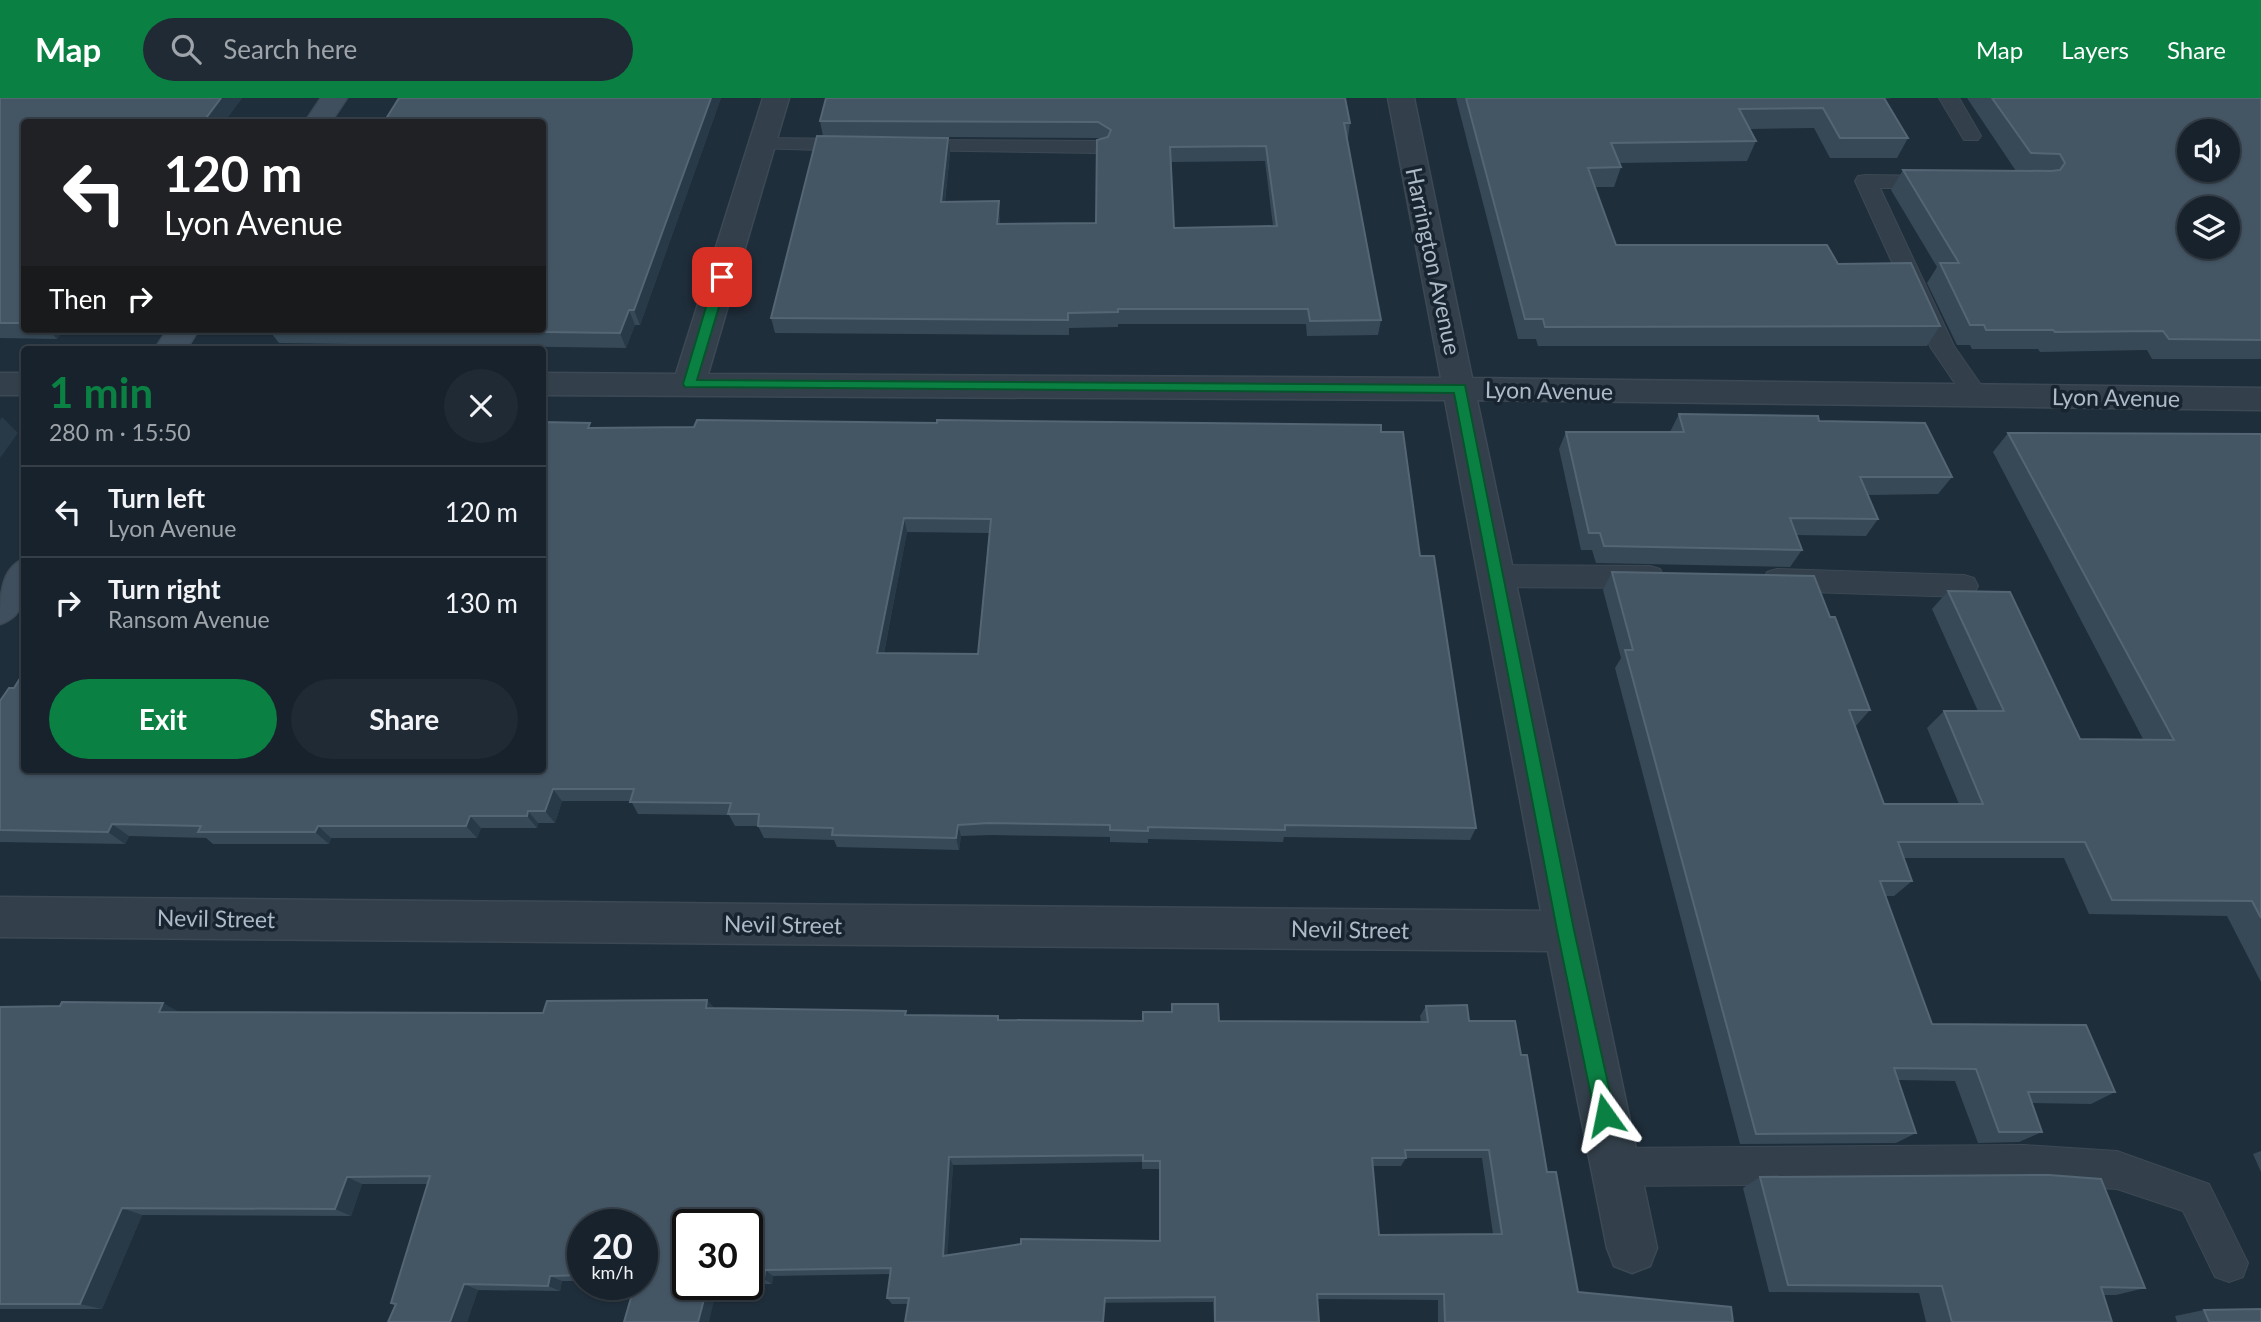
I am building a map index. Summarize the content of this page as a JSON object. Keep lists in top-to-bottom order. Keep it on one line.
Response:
{"streets":{"street":["Harrington Avenue","Lyon Avenue","Nevil Street"]},"crossings":[["Harrington Avenue","Lyon Avenue"],["Harrington Avenue","Nevil Street"]],"page":{"header":"Map","search":"Search here","nav":["Map","Layers","Share"],"turn":["120 m","Lyon Avenue"],"then":"Then","heading":["1 min","280 m · 15:50"],"list":[{"name":"Turn left","note":"Lyon Avenue","value":"120 m"},{"name":"Turn right","note":"Ransom Avenue","value":"130 m"}],"buttons":["Exit","Share"],"speed":"20 km/h","limit":"30"}}
